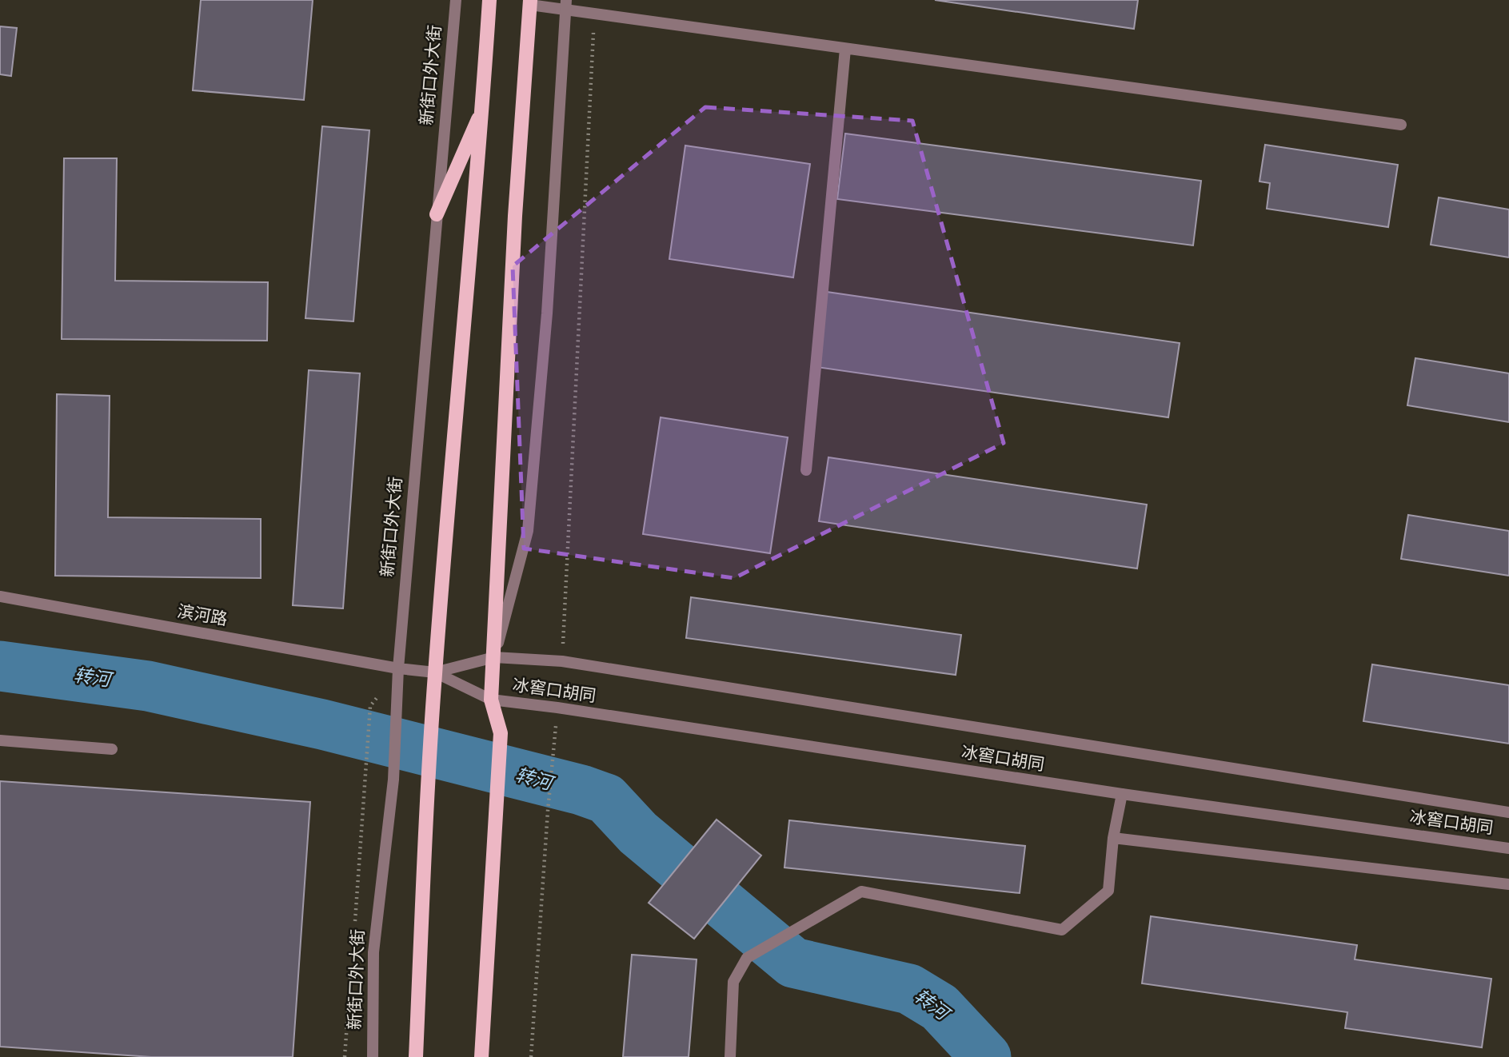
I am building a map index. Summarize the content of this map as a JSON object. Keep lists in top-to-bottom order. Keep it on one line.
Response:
{"streets":{"street":["新街口外大街","滨河路","冰窖口胡同"]},"crossings":[["新街口外大街","滨河路"],["滨河路","冰窖口胡同"]],"water":["转河"]}
